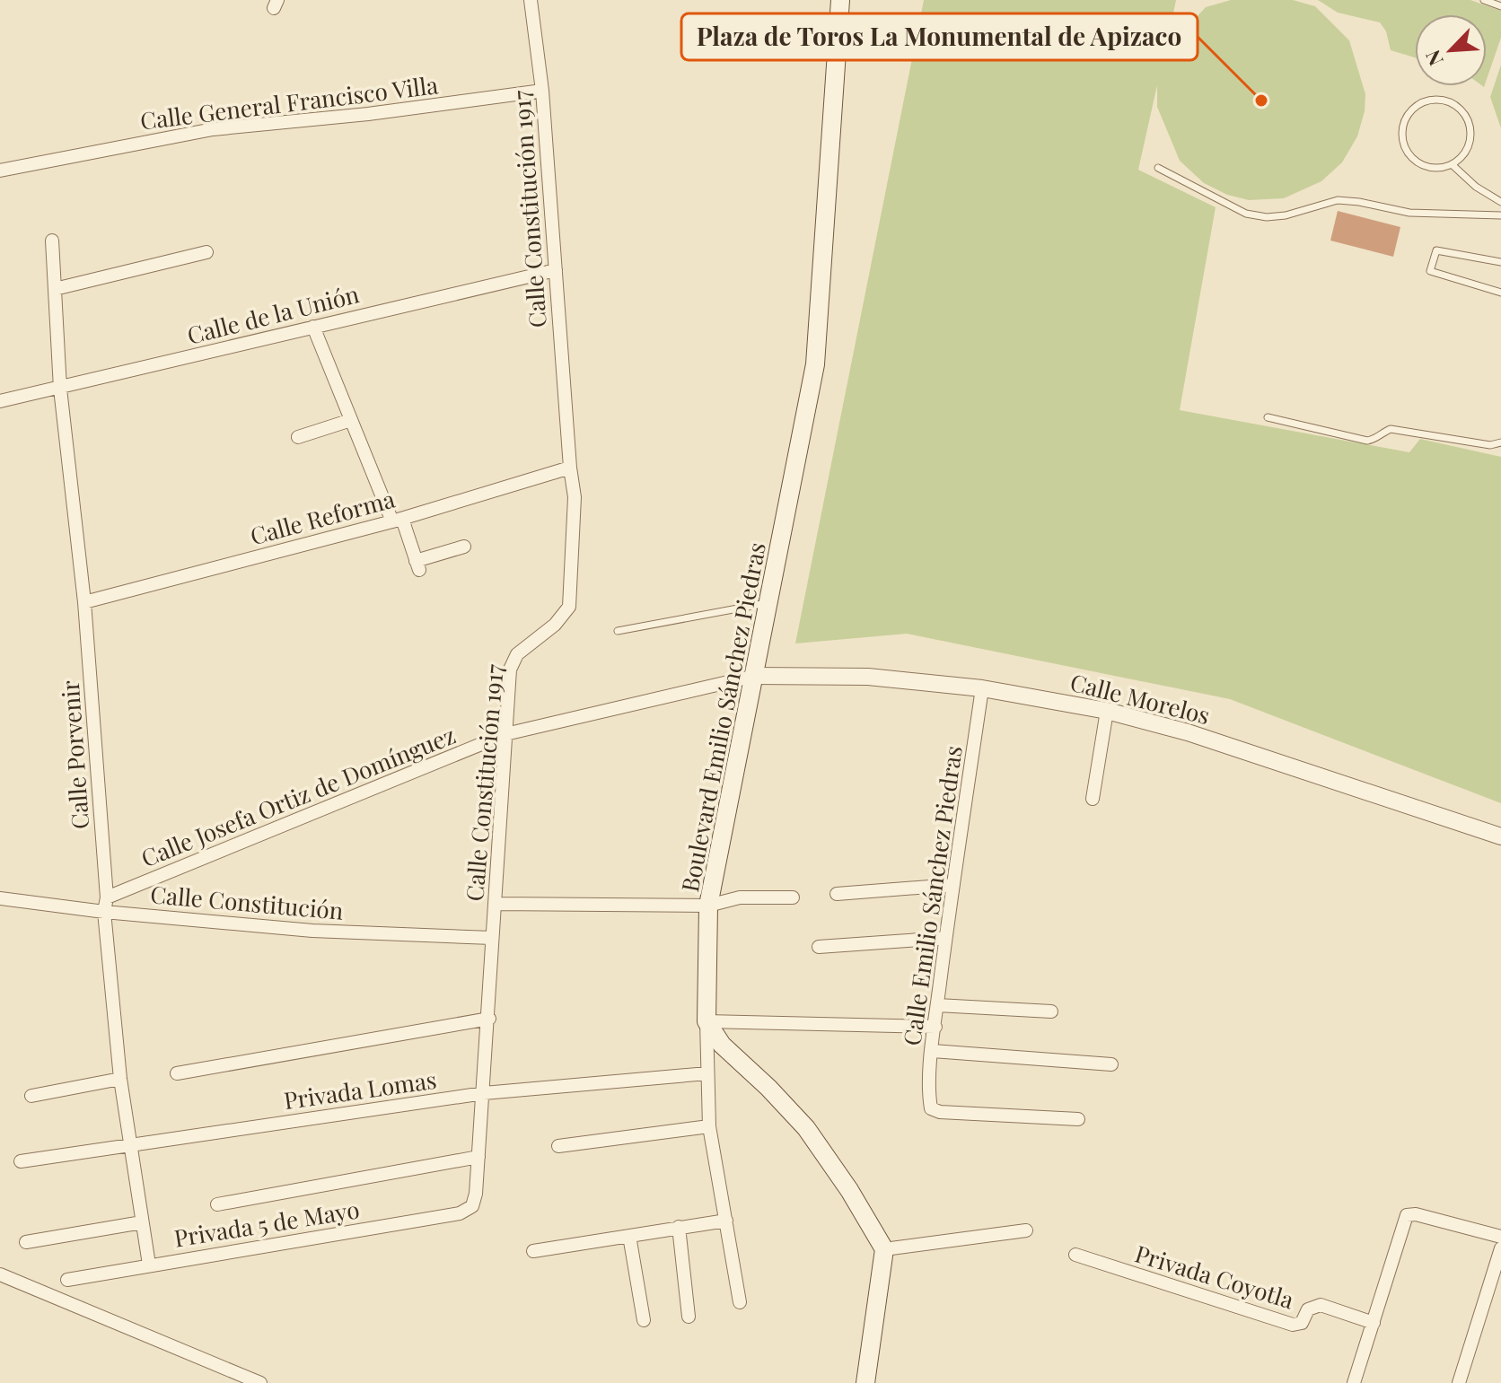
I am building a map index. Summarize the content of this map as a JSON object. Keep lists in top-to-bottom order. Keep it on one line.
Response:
{"streets":{"main road":["Boulevard Emilio Sánchez Piedras"],"street":["Calle General Francisco Villa","Calle Constitución 1917","Calle de la Unión","Calle Reforma","Calle Morelos","Calle Porvenir","Calle Josefa Ortiz de Domínguez","Calle Emilio Sánchez Piedras","Calle Constitución","Privada Lomas","Privada 5 de Mayo","Privada Coyotla"]},"crossings":[["Calle General Francisco Villa","Calle Constitución 1917"],["Calle Constitución 1917","Calle de la Unión"],["Calle Constitución 1917","Calle Reforma"],["Calle Constitución 1917","Calle Josefa Ortiz de Domínguez"],["Calle Constitución 1917","Calle Constitución"],["Calle Constitución 1917","Privada Lomas"],["Calle Constitución 1917","Privada 5 de Mayo"],["Calle de la Unión","Calle Porvenir"],["Calle Reforma","Calle Porvenir"],["Calle Morelos","Boulevard Emilio Sánchez Piedras"],["Calle Morelos","Calle Josefa Ortiz de Domínguez"],["Calle Morelos","Calle Emilio Sánchez Piedras"],["Boulevard Emilio Sánchez Piedras","Calle Josefa Ortiz de Domínguez"],["Calle Porvenir","Calle Josefa Ortiz de Domínguez"],["Calle Porvenir","Calle Constitución"],["Calle Porvenir","Privada Lomas"],["Calle Porvenir","Privada 5 de Mayo"],["Calle Josefa Ortiz de Domínguez","Calle Constitución"]],"places":["Plaza de Toros La Monumental de Apizaco"],"north":"bottom left"}
